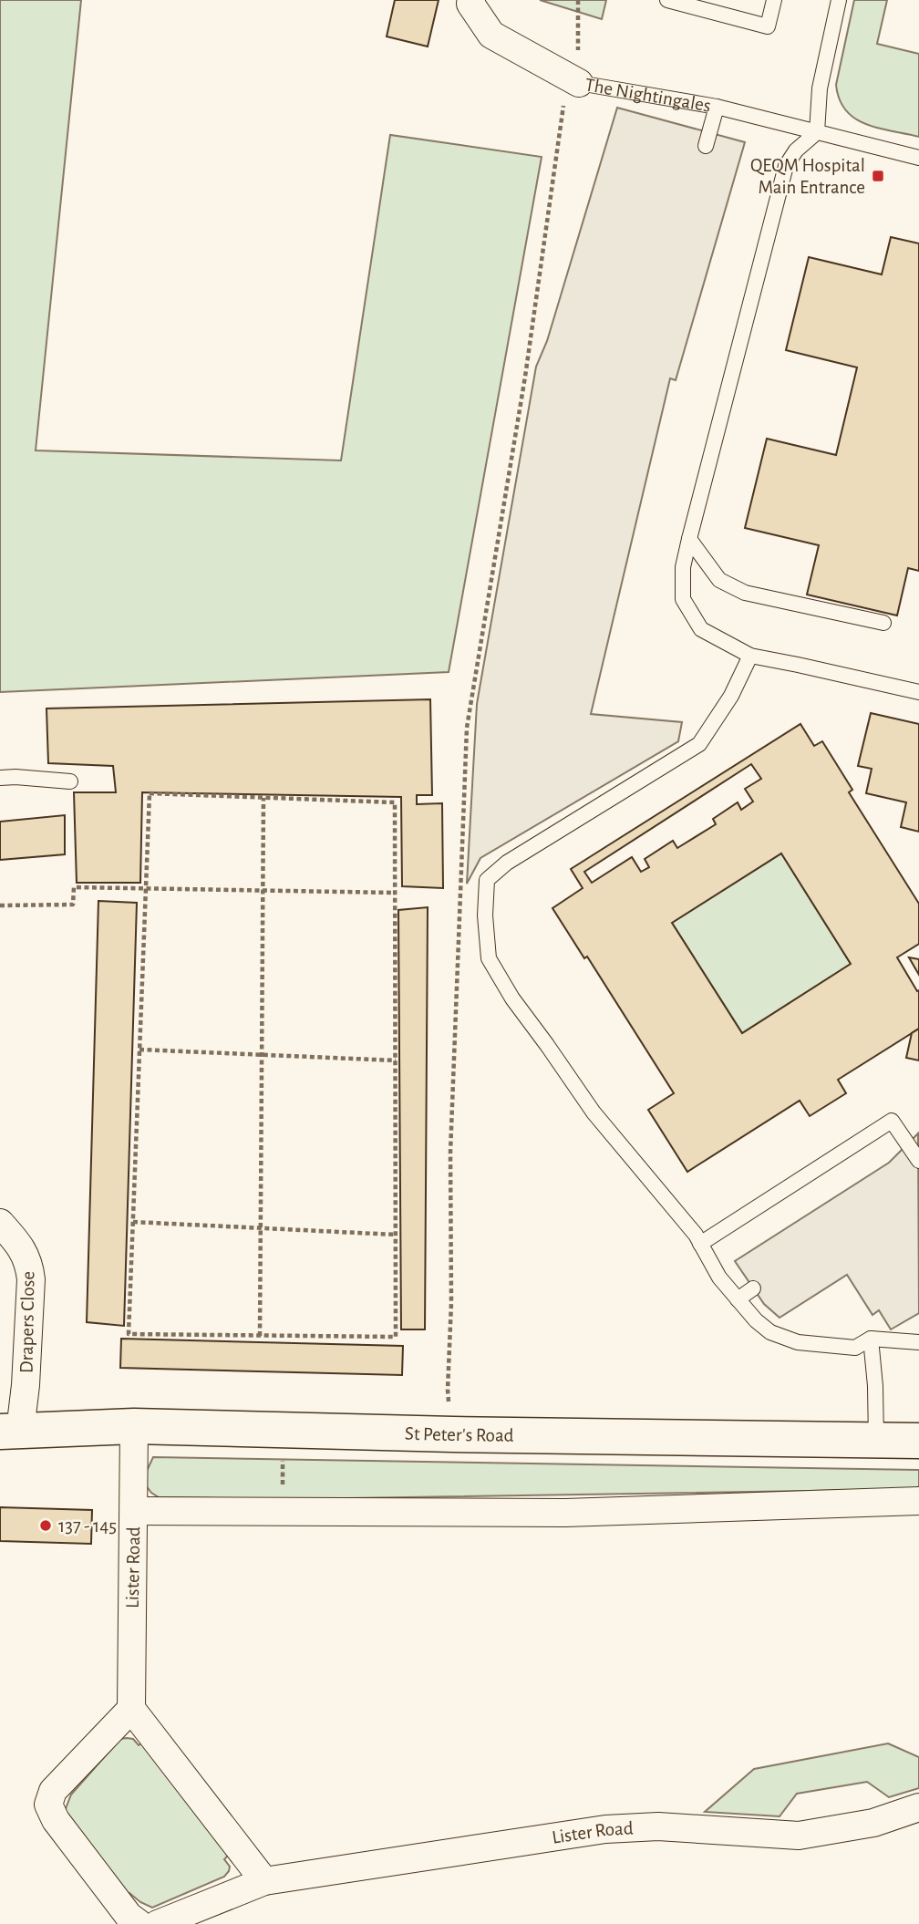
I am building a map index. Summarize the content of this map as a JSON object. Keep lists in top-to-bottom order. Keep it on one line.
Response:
{"streets":{"main road":["St Peter's Road"],"street":["The Nightingales","Drapers Close","Lister Road"]},"crossings":[["Drapers Close","St Peter's Road"],["St Peter's Road","Lister Road"]],"places":{"transit":["QEQM Hospital Main Entrance"],"other":["137 - 145"]}}
